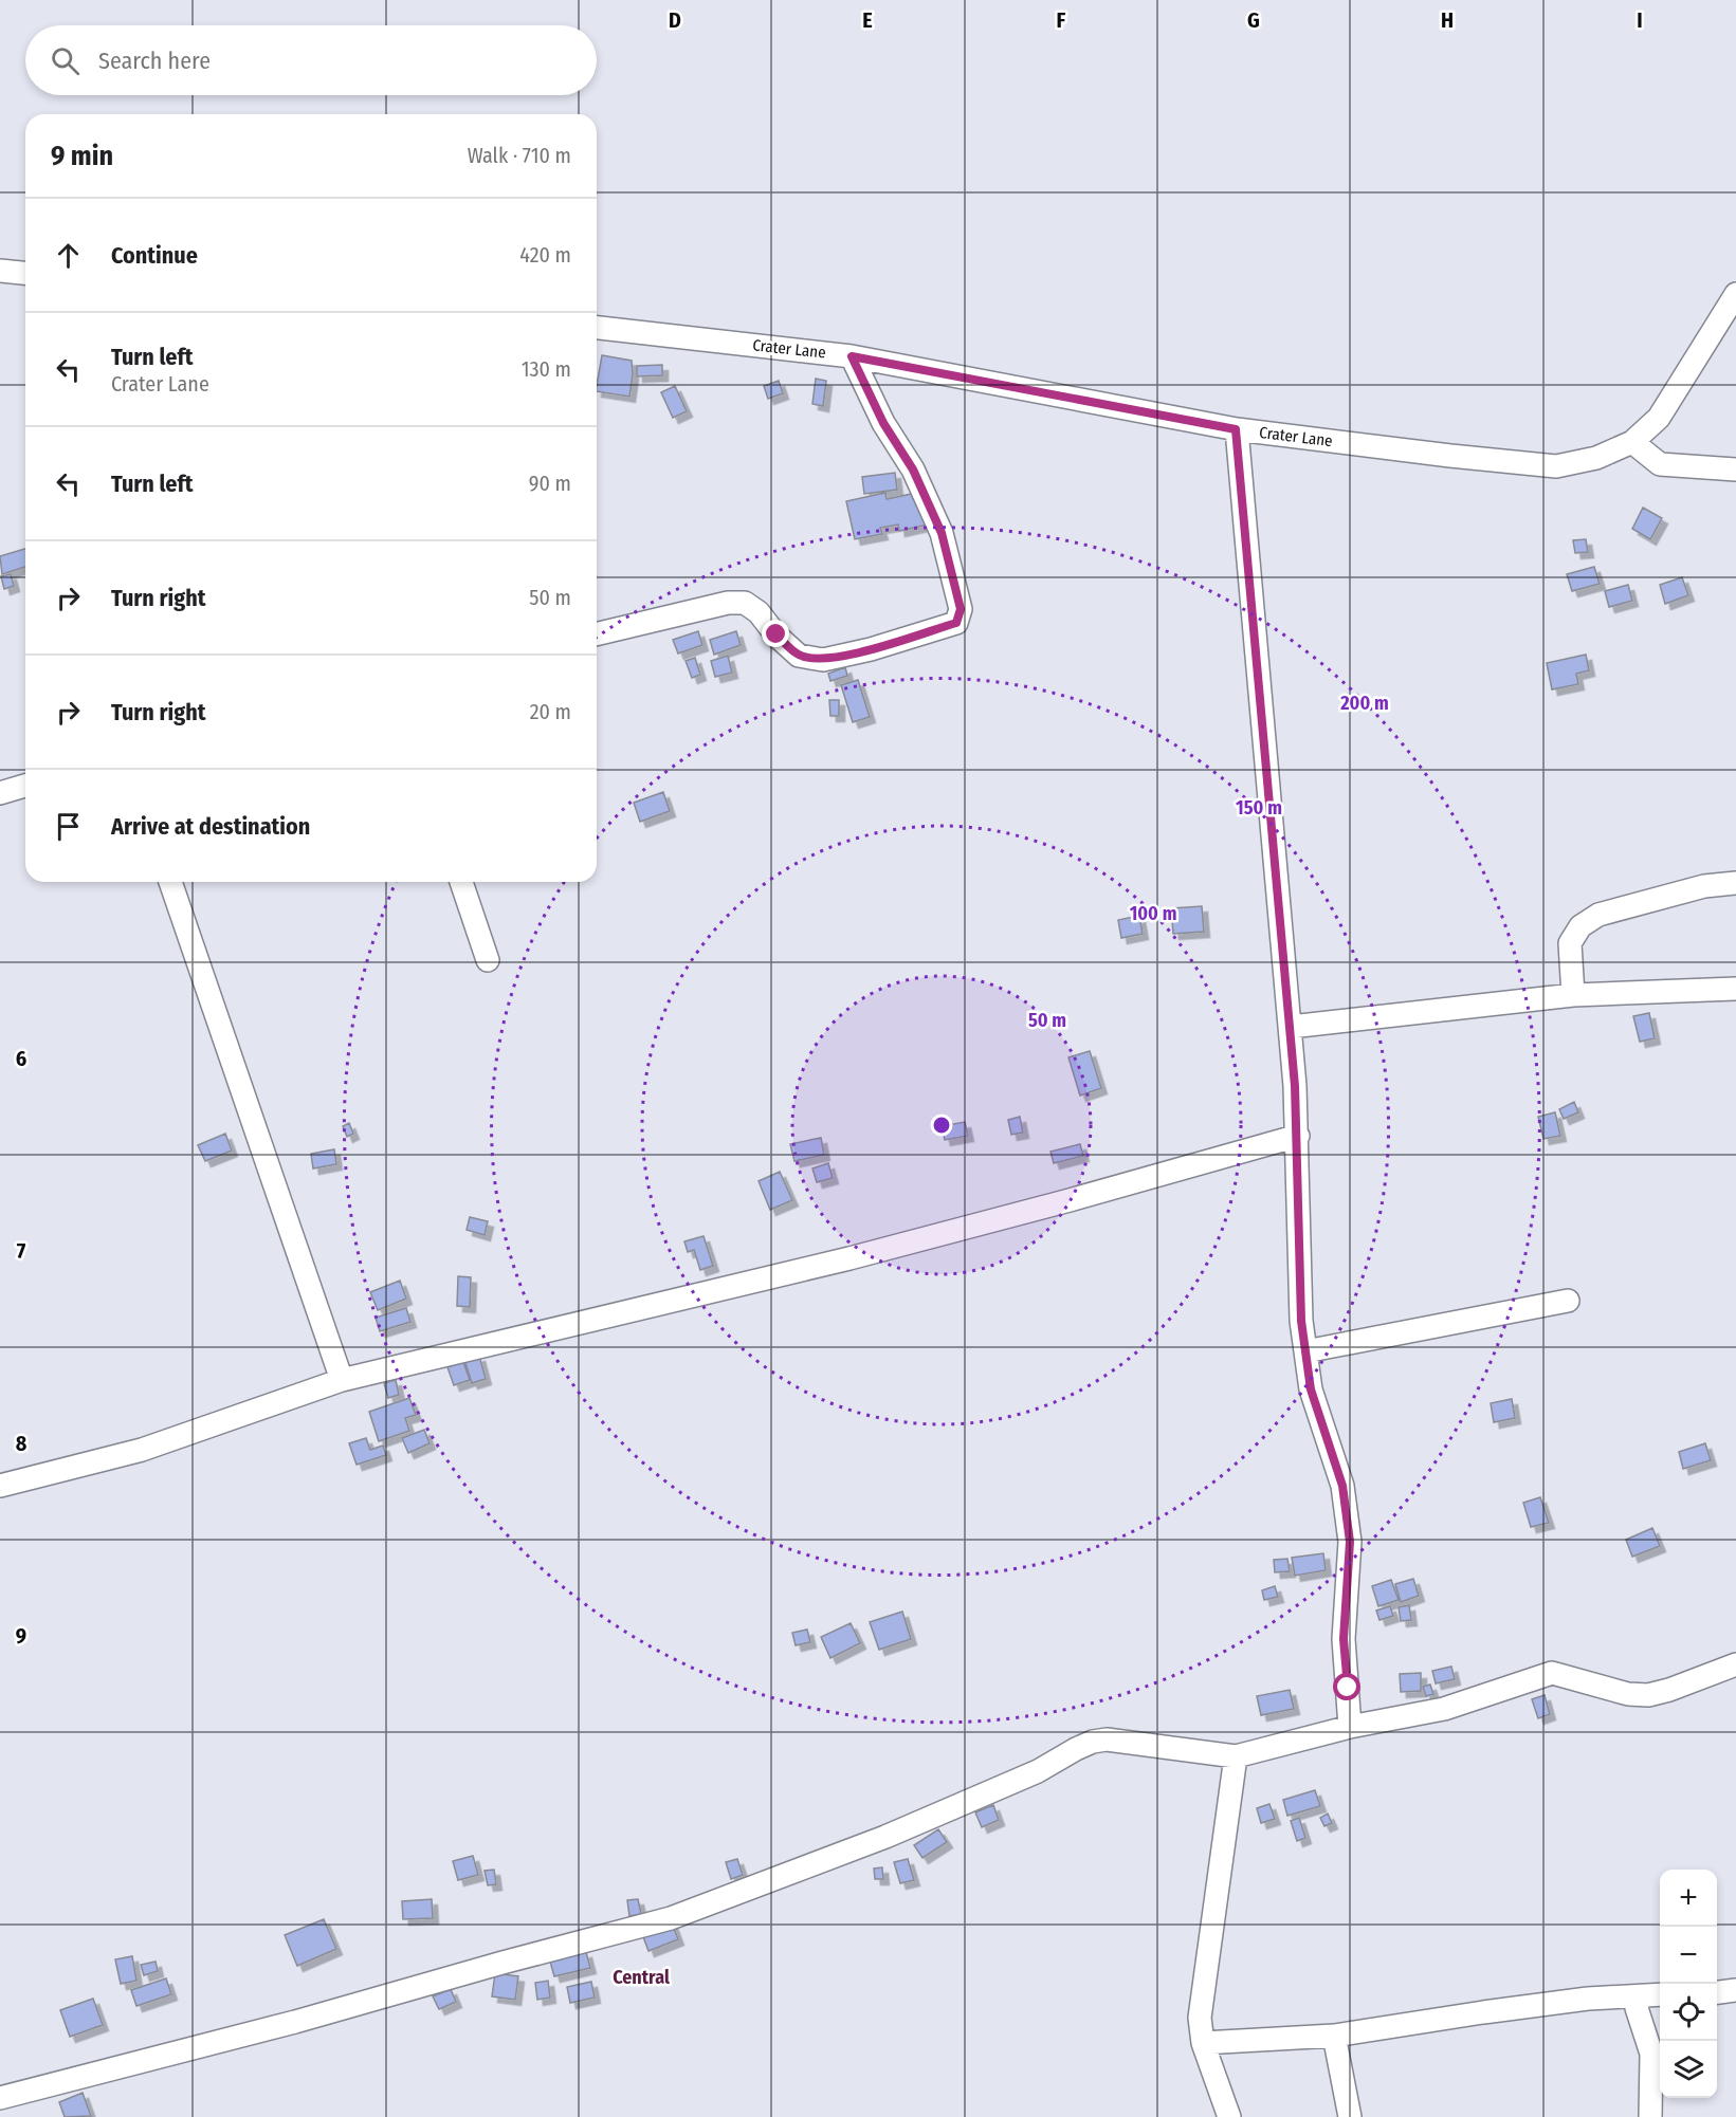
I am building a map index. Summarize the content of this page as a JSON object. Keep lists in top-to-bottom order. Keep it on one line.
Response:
{"streets":{"street":["Crater Lane"]},"districts":["Central"],"page":{"search":"Search here","heading":["9 min","Walk · 710 m"],"list":[["Continue","420 m"],["Turn left","Crater Lane","130 m"],["Turn left","90 m"],["Turn right","50 m"],["Turn right","20 m"],"Arrive at destination"],"map_buttons":["+","−"]},"grid":{"columns":["D","E","F","G","H","I"],"rows":["6","7","8","9"]},"rings":["200 m","150 m","100 m","50 m"]}
